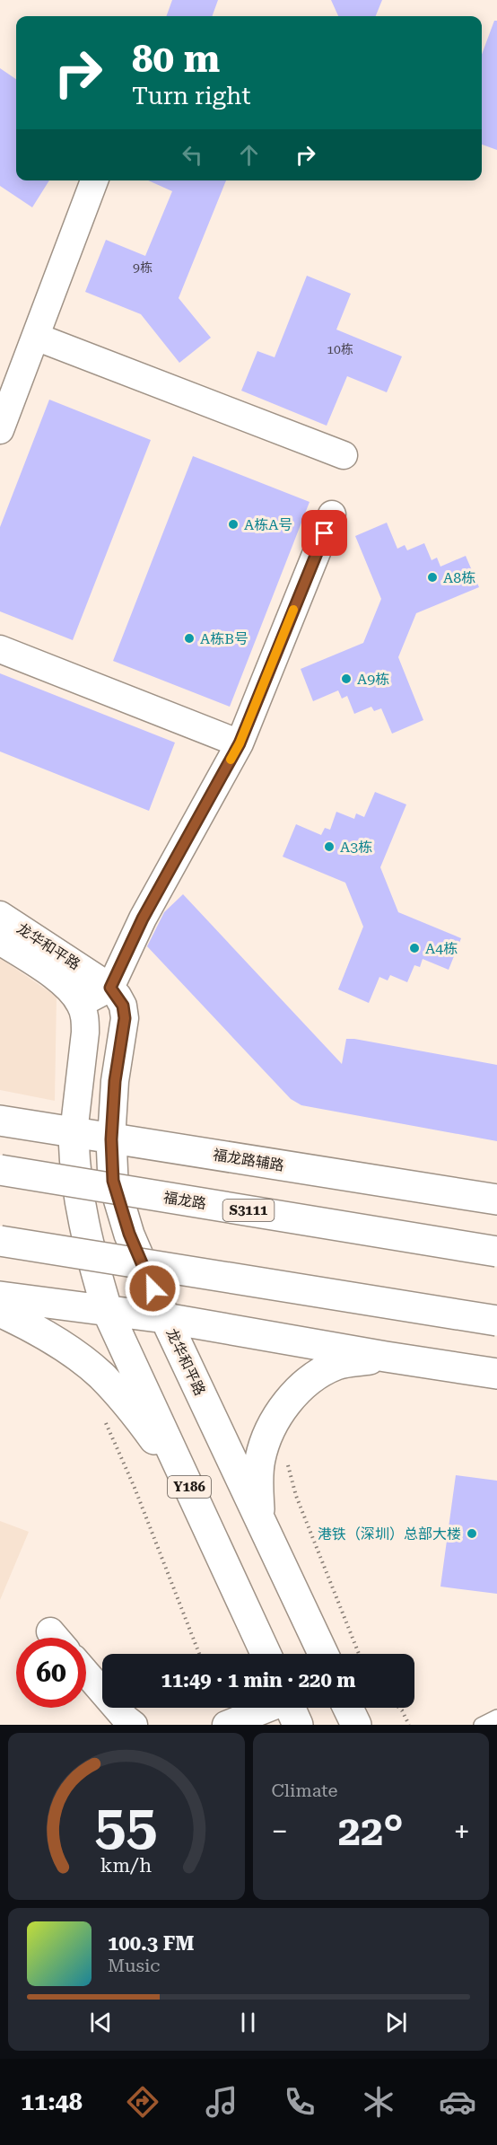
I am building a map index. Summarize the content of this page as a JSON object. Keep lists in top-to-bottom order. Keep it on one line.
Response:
{"streets":{"main road":["龙华和平路","福龙路辅路","福龙路","S3111","Y186"]},"crossings":[["龙华和平路","福龙路辅路"],["福龙路辅路","Y186"]],"places":["A栋A号","A8栋","A栋B号","A9栋","A3栋","A4栋","港铁（深圳）总部大楼"],"house_numbers":["9栋","10栋"],"page":{"turn":["80 m","Turn right"],"limit":"60","trip":"11:49 · 1 min · 220 m","tile":"Climate","heat":["−","22°","+"],"song":["100.3 FM","Music"],"tabs":"11:48","gauge":["55","km/h"]}}
